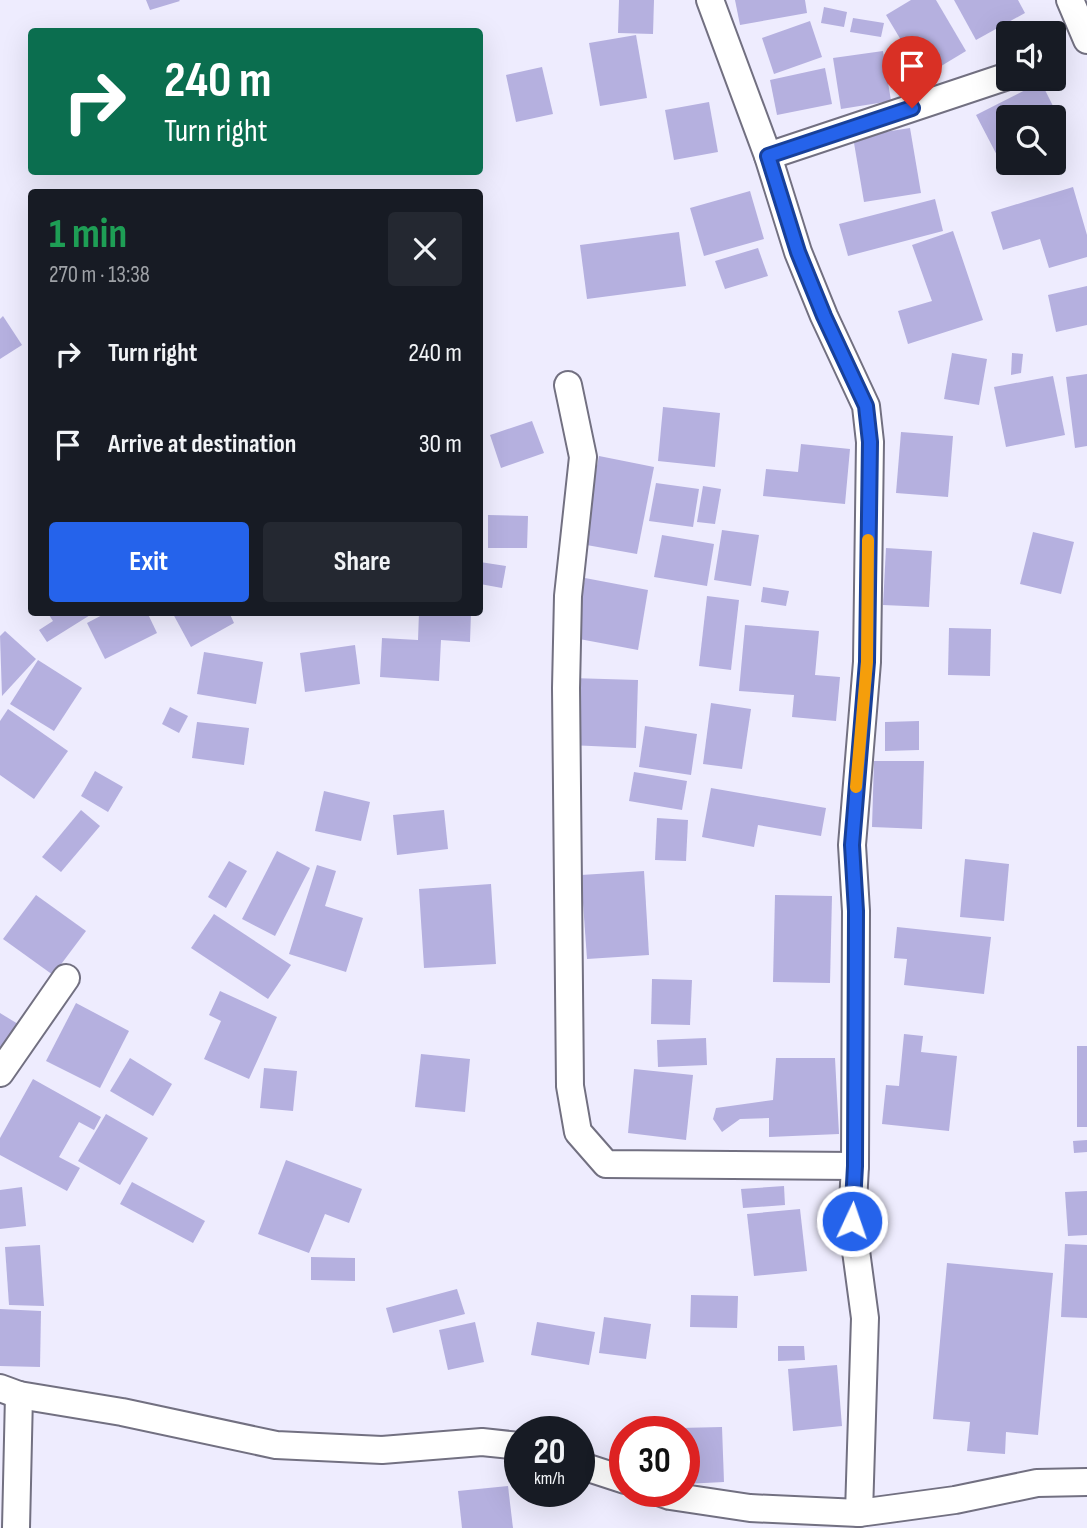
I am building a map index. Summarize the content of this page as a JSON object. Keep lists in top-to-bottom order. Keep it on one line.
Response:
{"page":{"turn":["240 m","Turn right"],"heading":["1 min","270 m · 13:38"],"list":[{"name":"Turn right","value":"240 m"},{"name":"Arrive at destination","value":"30 m"}],"buttons":["Exit","Share"],"speed":"20 km/h","limit":"30"}}
